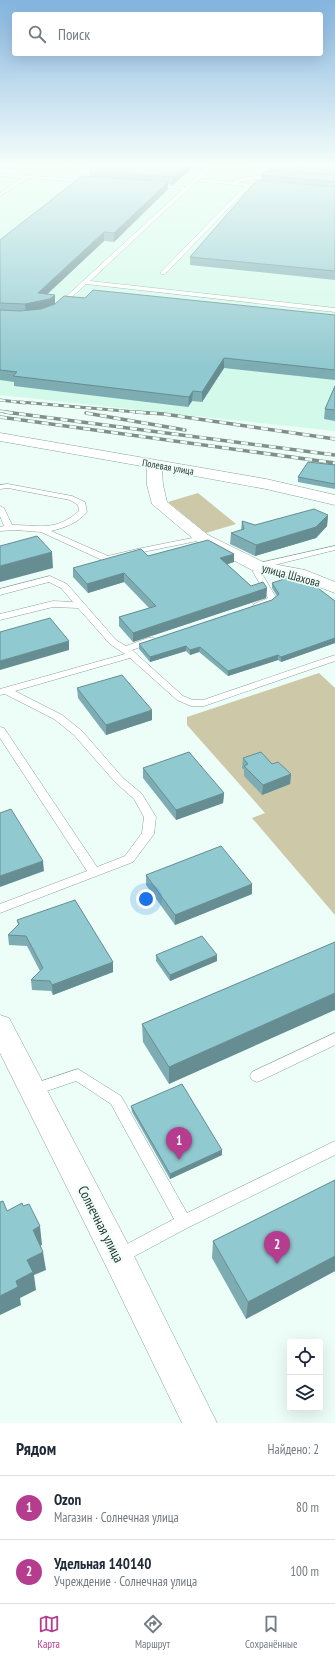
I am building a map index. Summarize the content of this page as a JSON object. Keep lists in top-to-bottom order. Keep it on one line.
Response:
{"streets":{"street":["Полевая улица","улица Шахова","Солнечная улица"]},"crossings":[["Полевая улица","улица Шахова"]],"page":{"search":"Поиск","pins":["1","2"],"heading":["Рядом","Найдено: 2"],"list":[{"mark":"1","name":"Ozon","note":"Магазин · Солнечная улица","value":"80 m"},{"mark":"2","name":"Удельная 140140","note":"Учреждение · Солнечная улица","value":"100 m"}],"nav":["Карта","Маршрут","Сохранённые"]}}
